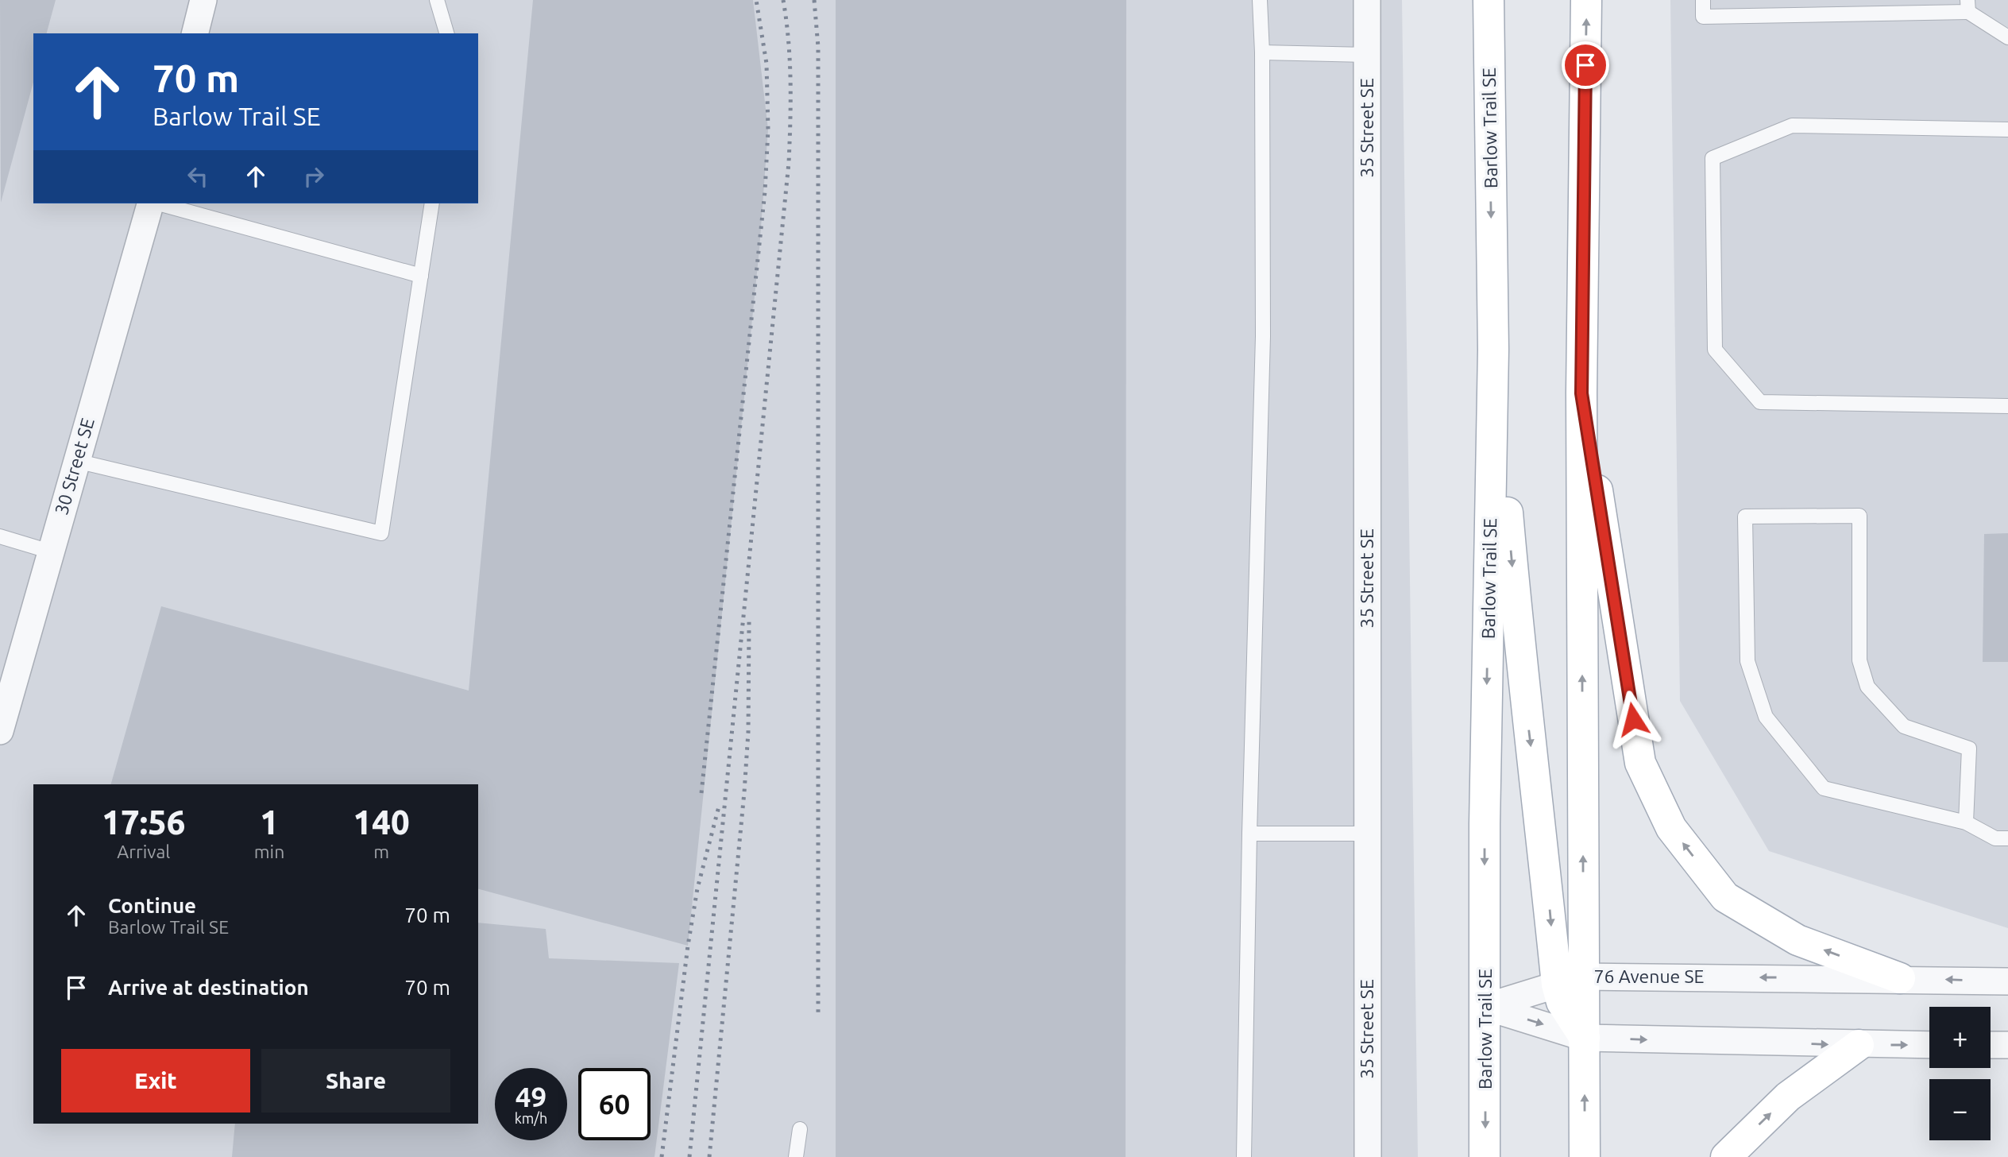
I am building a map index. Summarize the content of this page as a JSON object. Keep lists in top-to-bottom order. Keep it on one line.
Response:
{"streets":{"main road":["Barlow Trail SE"],"street":["35 Street SE","30 Street SE","76 Avenue SE"]},"crossings":[["Barlow Trail SE","76 Avenue SE"]],"page":{"turn":["70 m","Barlow Trail SE"],"eta":["17:56","Arrival","1","min","140","m"],"list":[{"name":"Continue","note":"Barlow Trail SE","value":"70 m"},{"name":"Arrive at destination","value":"70 m"}],"map_buttons":["+","−"],"buttons":["Exit","Share"],"speed":"49 km/h","limit":"60"}}
